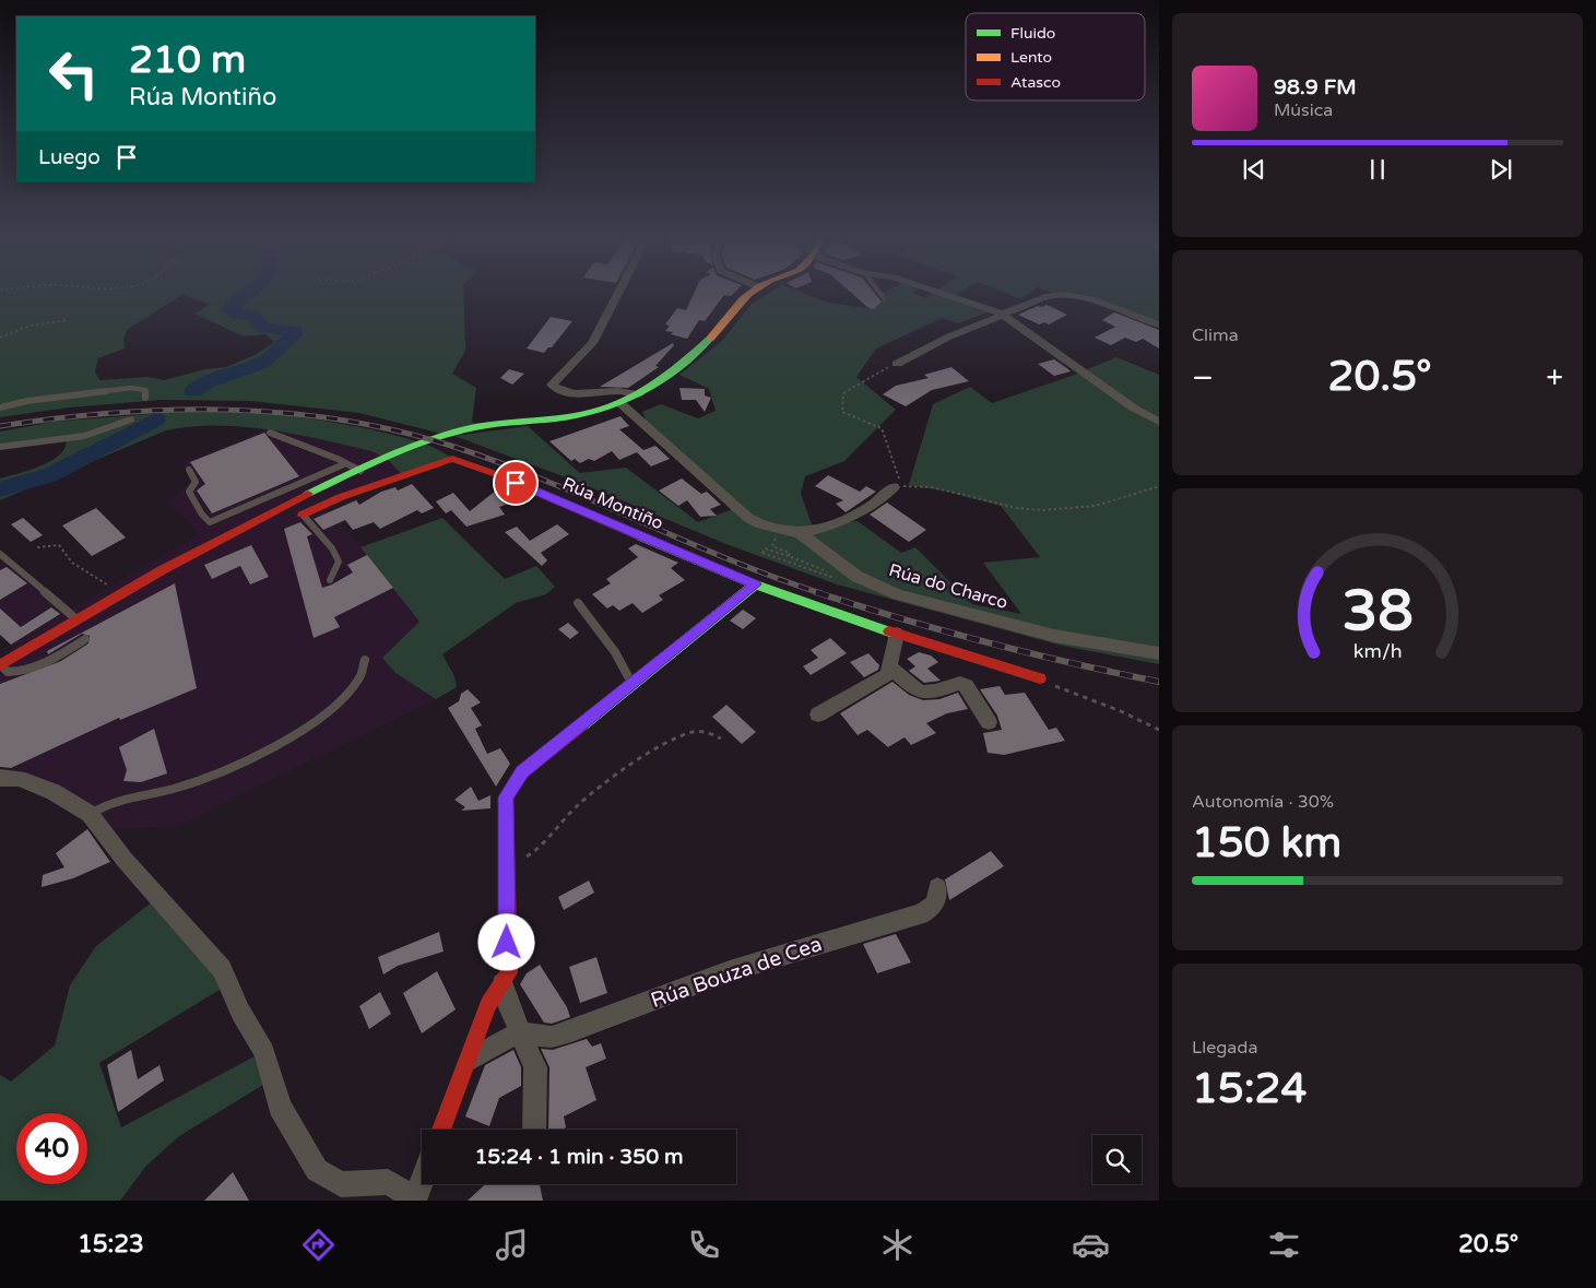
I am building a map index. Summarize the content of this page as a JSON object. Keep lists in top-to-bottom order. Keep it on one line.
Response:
{"streets":{"street":["Rúa Montiño","Rúa do Charco","Rúa Bouza de Cea"]},"legend":["Fluido","Lento","Atasco"],"page":{"turn":["210 m","Rúa Montiño"],"song":["98.9 FM","Música"],"then":"Luego","tile":["Clima",["Autonomía · 30%","150 km"],["Llegada","15:24"]],"heat":["−","20.5°","+"],"limit":"40","trip":"15:24 · 1 min · 350 m","tabs":["15:23","20.5°"],"gauge":["38","km/h"]}}
